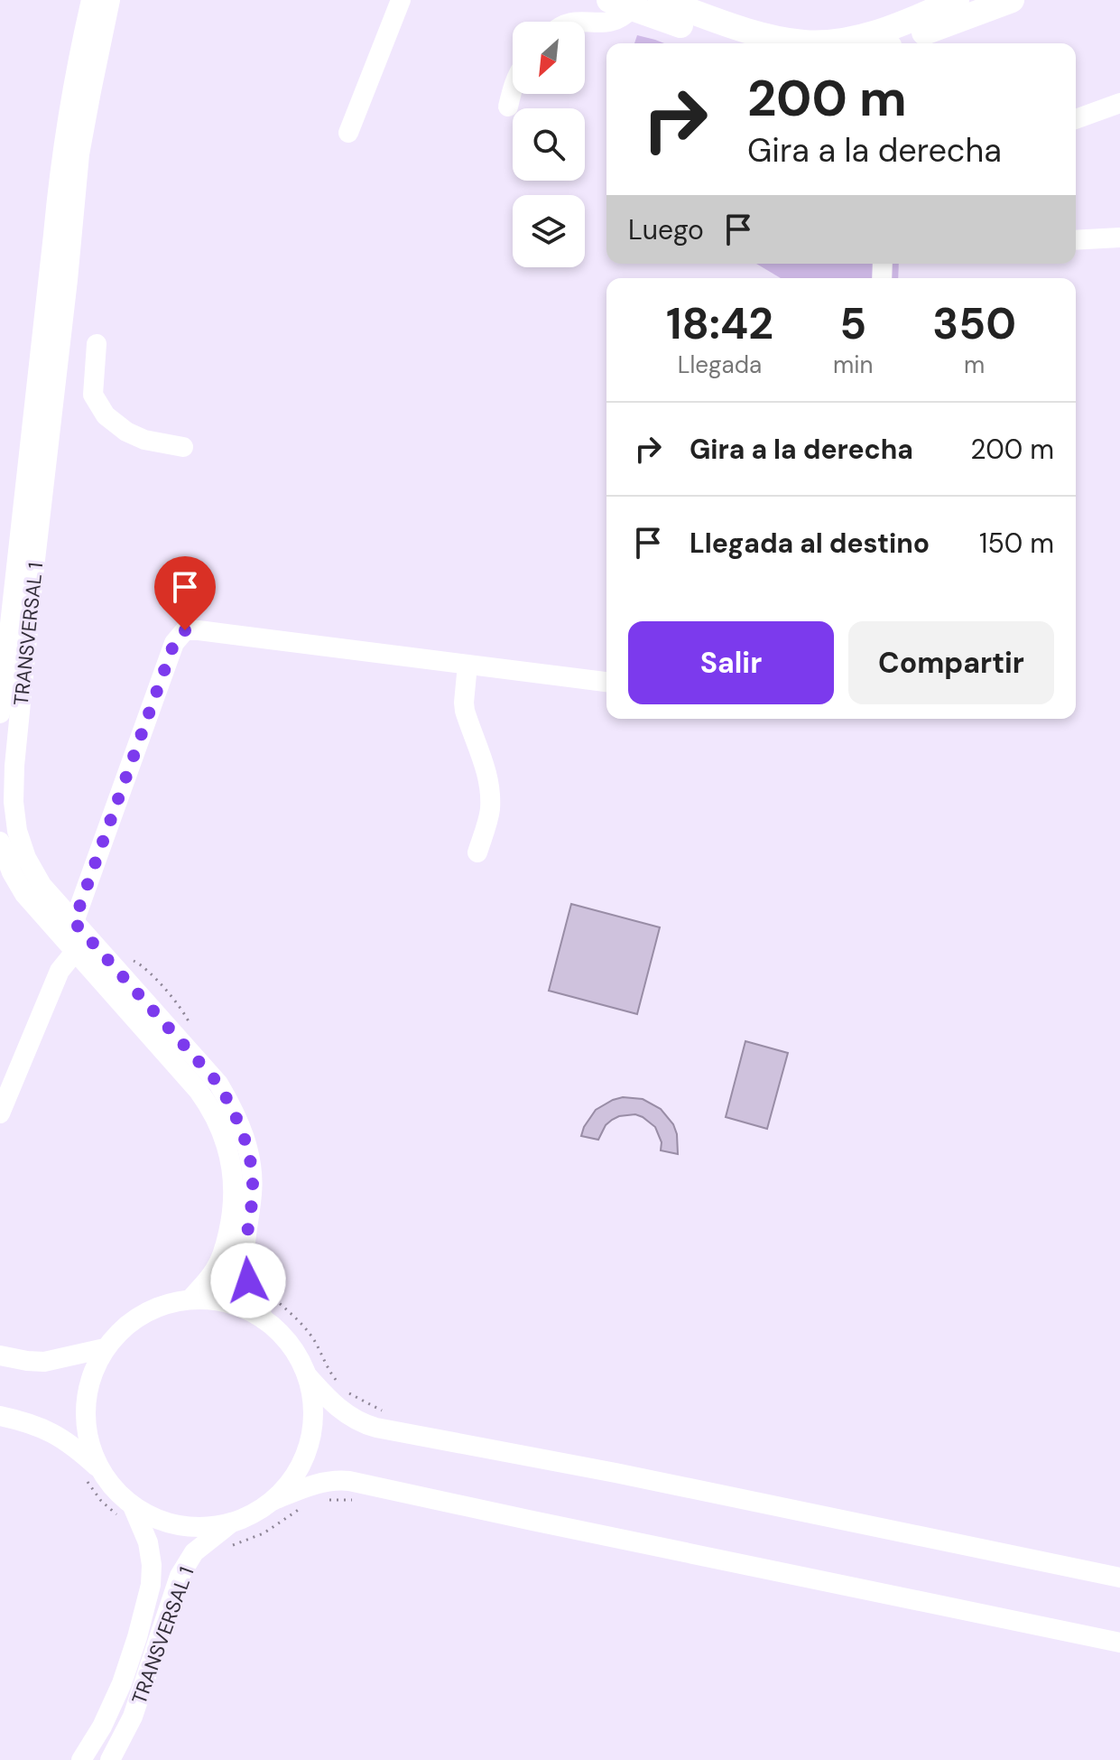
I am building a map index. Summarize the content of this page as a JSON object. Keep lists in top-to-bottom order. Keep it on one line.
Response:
{"streets":{"street":["TRANSVERSAL 1"]},"north":"bottom left","page":{"turn":["200 m","Gira a la derecha"],"then":"Luego","eta":["18:42","Llegada","5","min","350","m"],"list":[{"name":"Gira a la derecha","value":"200 m"},{"name":"Llegada al destino","value":"150 m"}],"buttons":["Salir","Compartir"]}}
